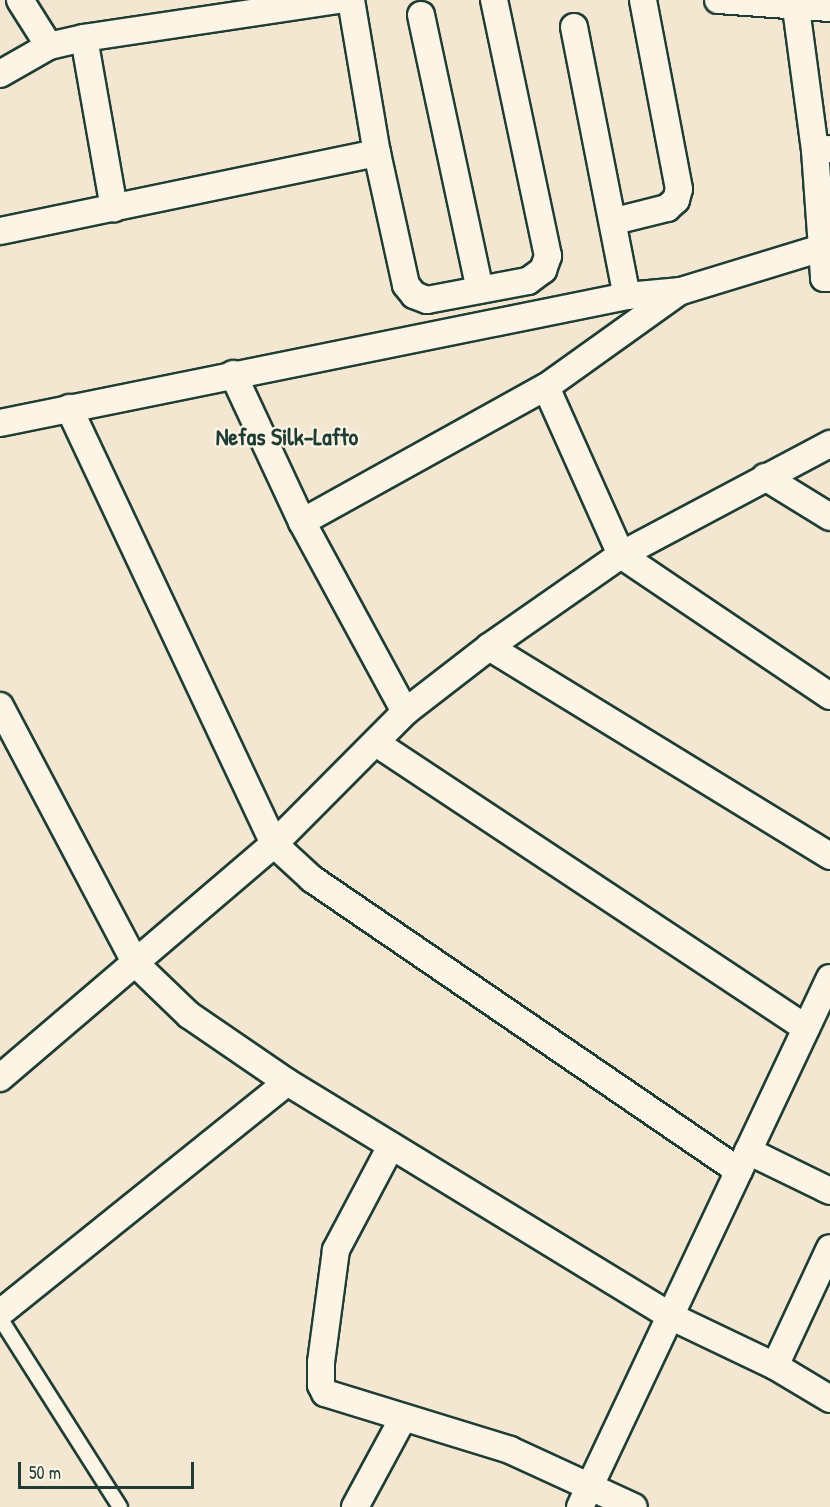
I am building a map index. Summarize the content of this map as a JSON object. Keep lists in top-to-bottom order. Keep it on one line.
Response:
{"districts":["Nefas Silk-Lafto"],"scale_bar":"50 m"}
